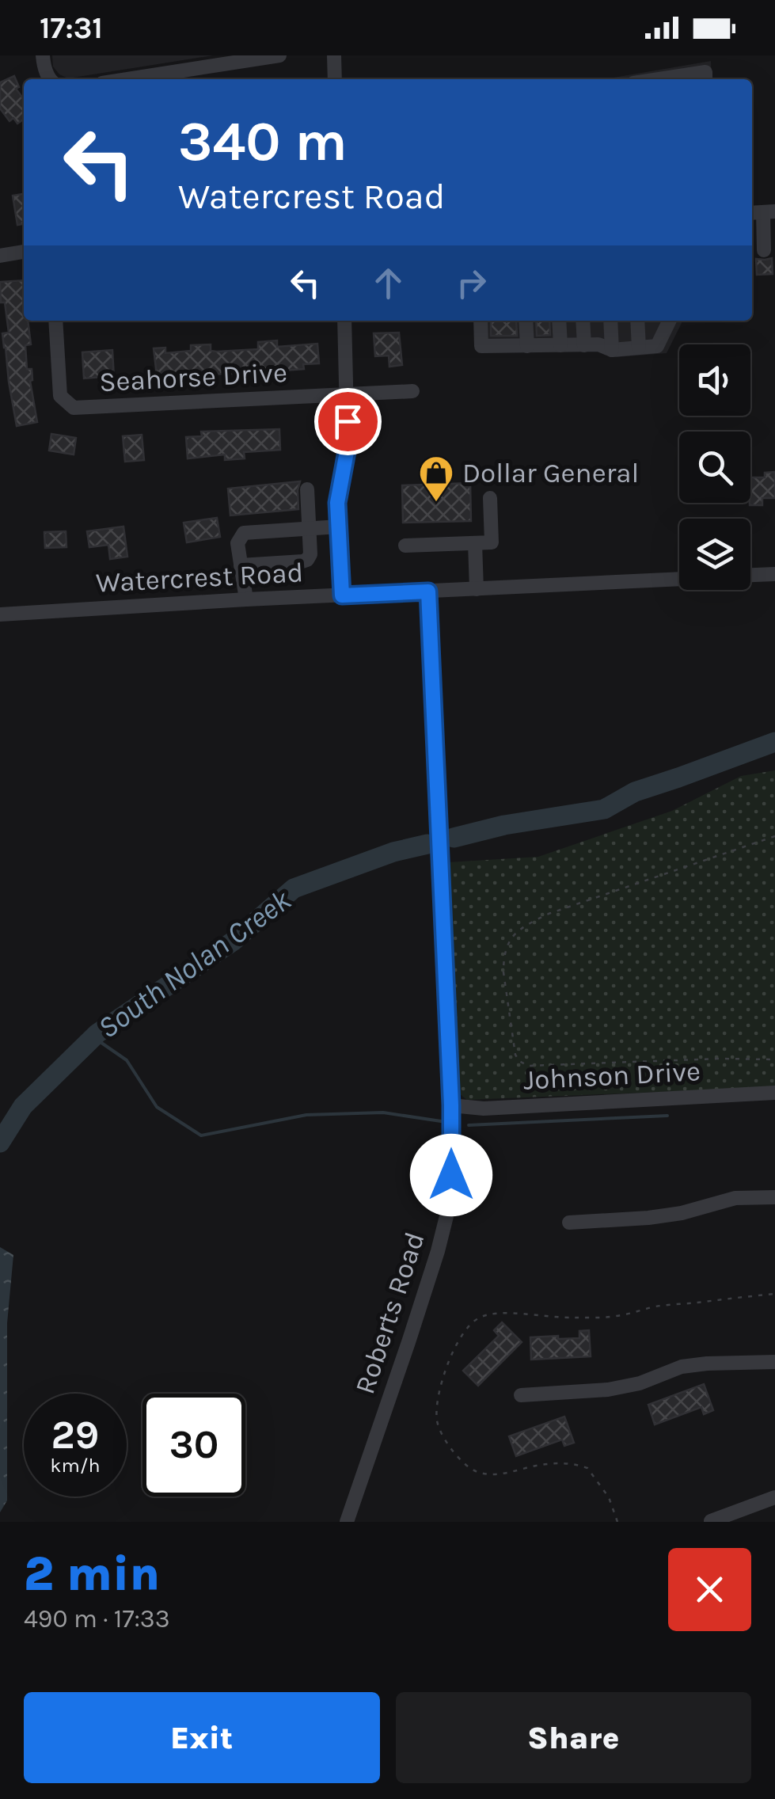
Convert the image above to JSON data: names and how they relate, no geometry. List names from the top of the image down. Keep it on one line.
{"streets":{"street":["Seahorse Drive","Watercrest Road","Johnson Drive","Roberts Road"]},"crossings":[["Watercrest Road","Roberts Road"],["Johnson Drive","Roberts Road"]],"water":["South Nolan Creek"],"places":{"shop":["Dollar General"]},"page":{"status":"17:31","turn":["340 m","Watercrest Road"],"speed":"29 km/h","limit":"30","heading":["2 min","490 m · 17:33"],"buttons":["Exit","Share"]}}
